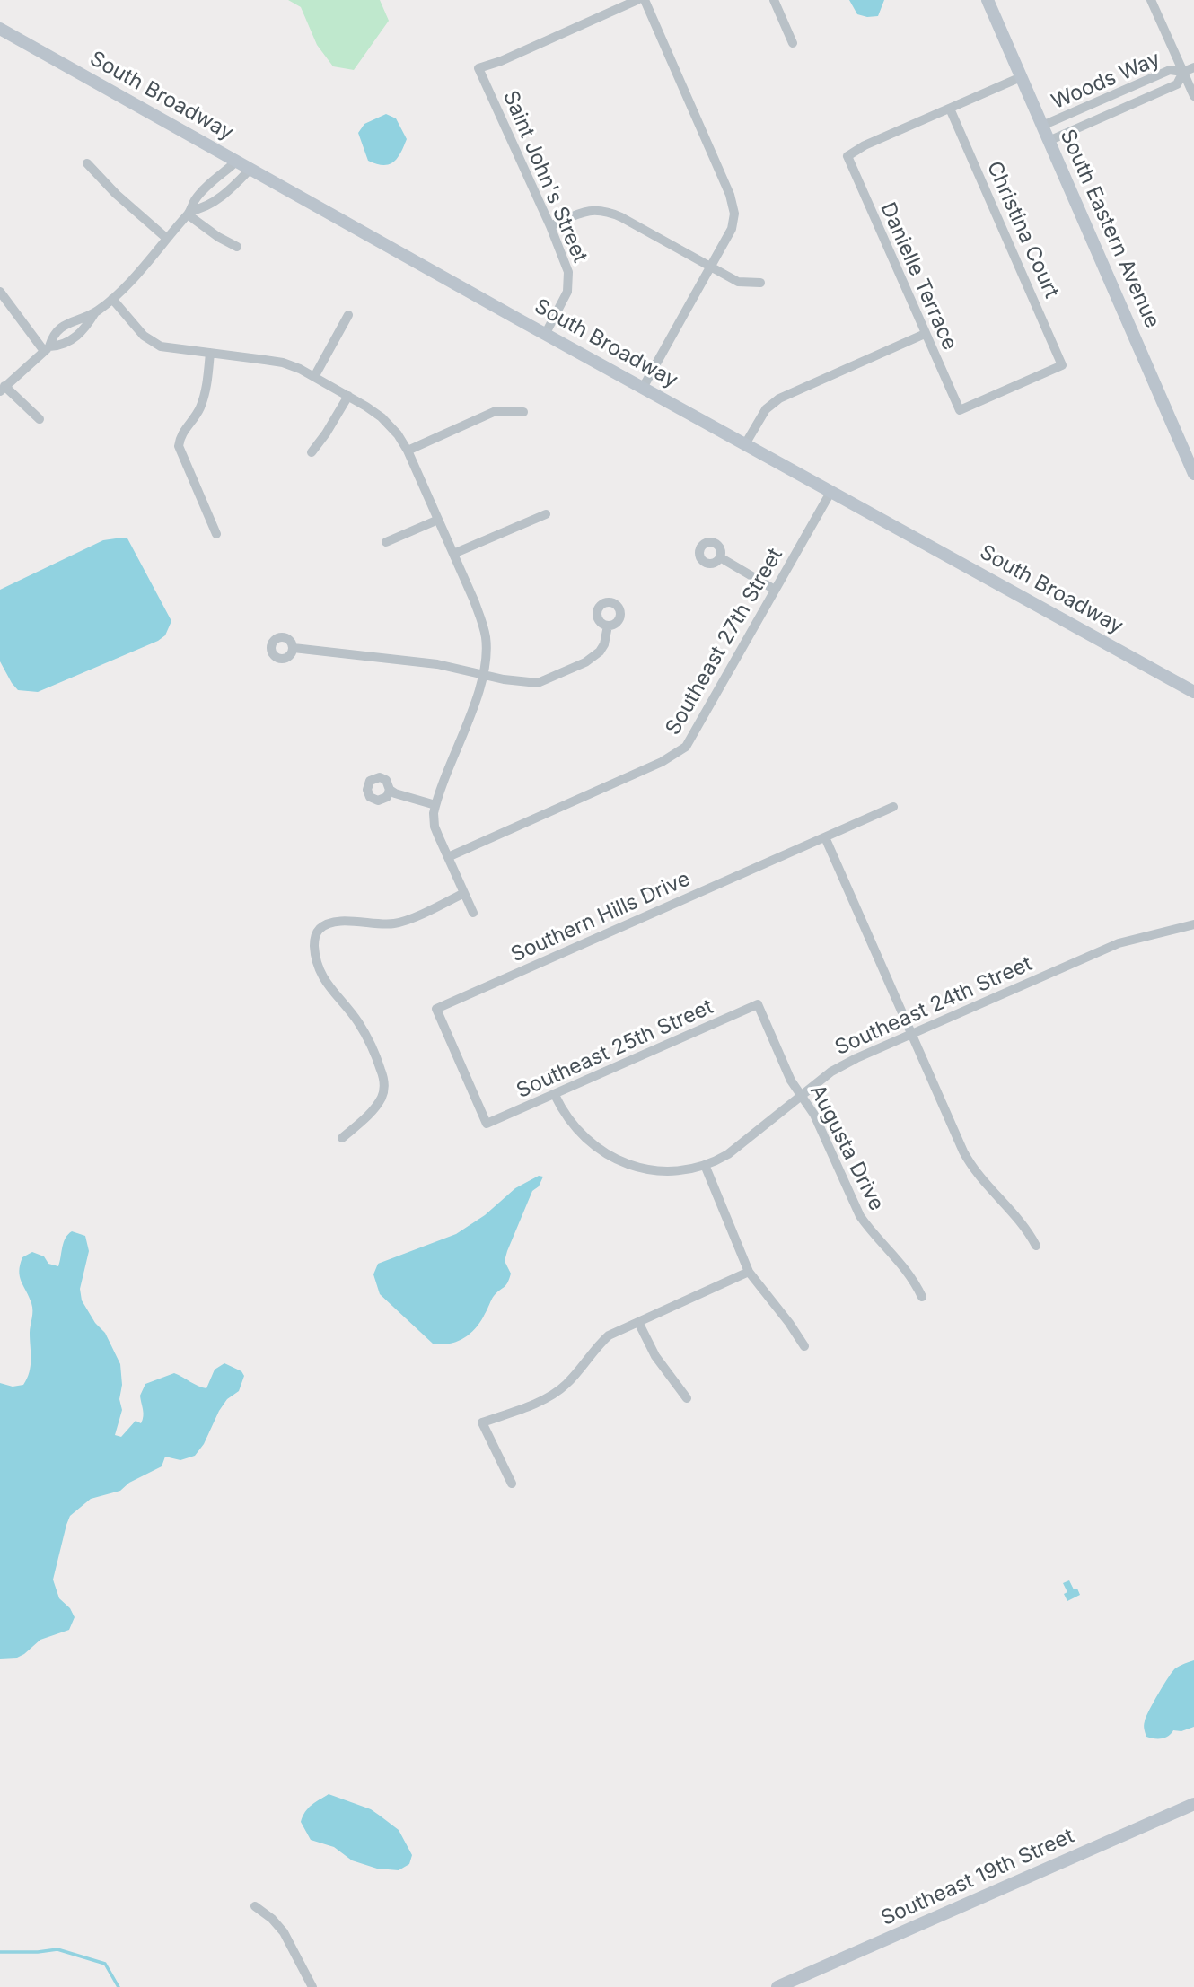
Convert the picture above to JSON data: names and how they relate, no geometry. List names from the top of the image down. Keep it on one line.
{"streets":{"street":["Woods Way","South Broadway","Saint John's Street","South Eastern Avenue","Christina Court","Danielle Terrace","Southeast 27th Street","Southern Hills Drive","Southeast 24th Street","Southeast 25th Street","Augusta Drive","Southeast 19th Street"]},"crossings":[["Woods Way","South Eastern Avenue"],["South Broadway","Saint John's Street"],["South Broadway","Southeast 27th Street"],["Christina Court","Danielle Terrace"],["Southern Hills Drive","Southeast 25th Street"],["Southeast 24th Street","Southeast 25th Street"],["Southeast 24th Street","Augusta Drive"],["Southeast 25th Street","Augusta Drive"]]}
